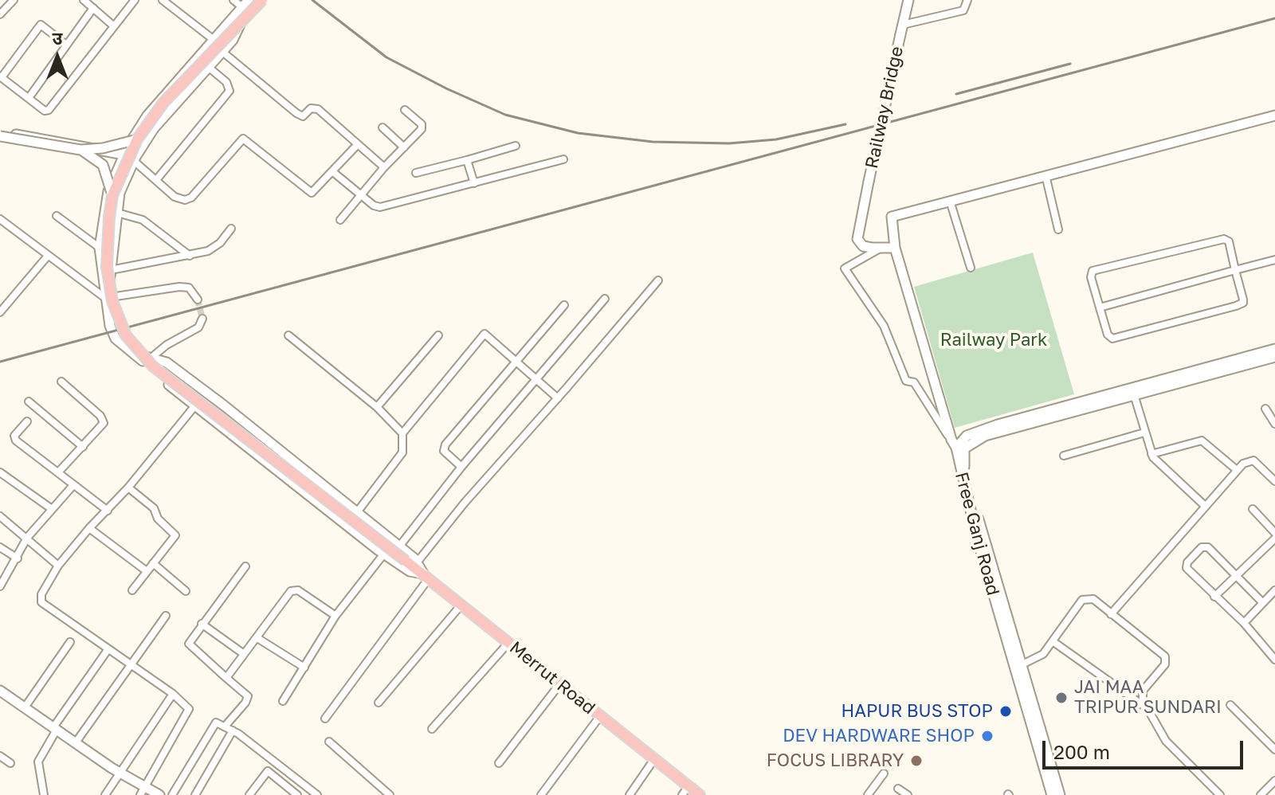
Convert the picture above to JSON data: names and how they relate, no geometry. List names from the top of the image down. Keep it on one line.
{"streets":{"main road":["Merrut Road"],"street":["Railway Bridge","Free Ganj Road"]},"parks":["Railway Park"],"places":["JAI MAA TRIPUR SUNDARI","HAPUR BUS STOP","DEV HARDWARE SHOP","FOCUS LIBRARY"],"scale_bar":"200 m","north":"top"}
